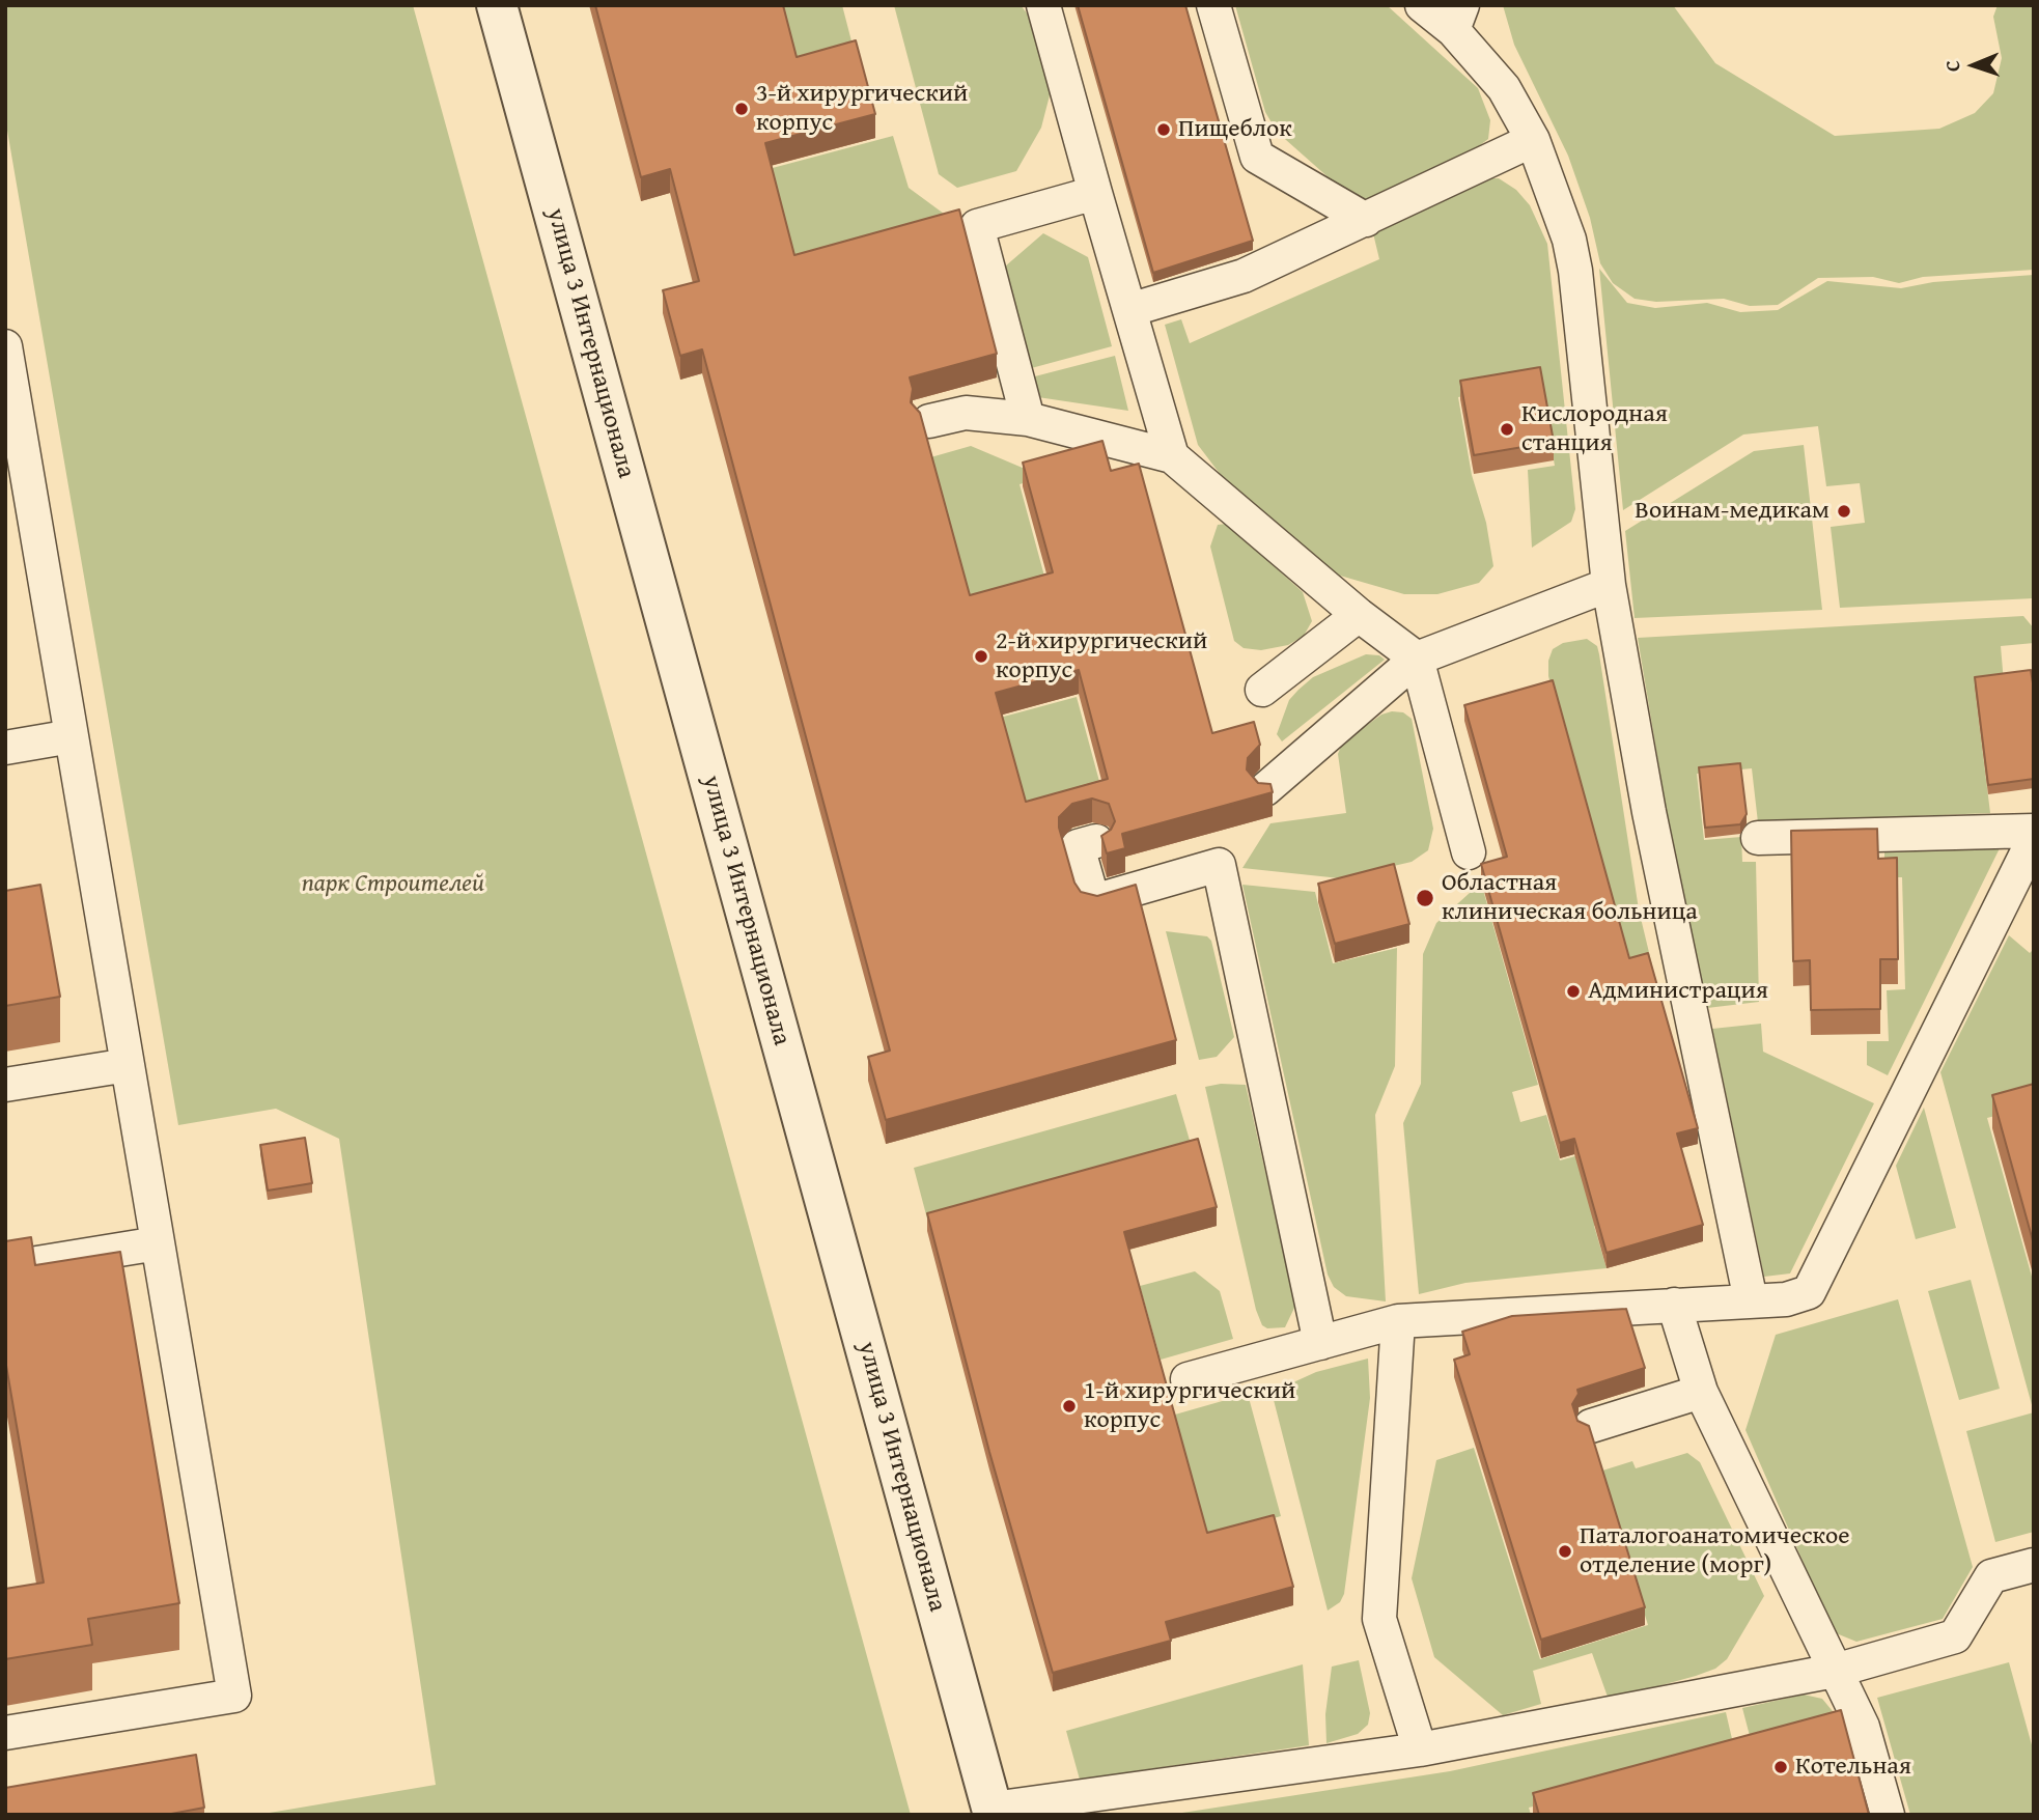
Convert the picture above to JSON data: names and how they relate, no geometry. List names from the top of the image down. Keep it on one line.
{"streets":{"street":["улица 3 Интернационала"]},"parks":["парк Строителей"],"places":["3-й хирургический корпус","Пищеблок","Кислородная станция","Воинам-медикам","2-й хирургический корпус","Областная клиническая больница","Администрация","1-й хирургический корпус","Паталогоанатомическое отделение (морг)","Котельная"],"north":"left"}
